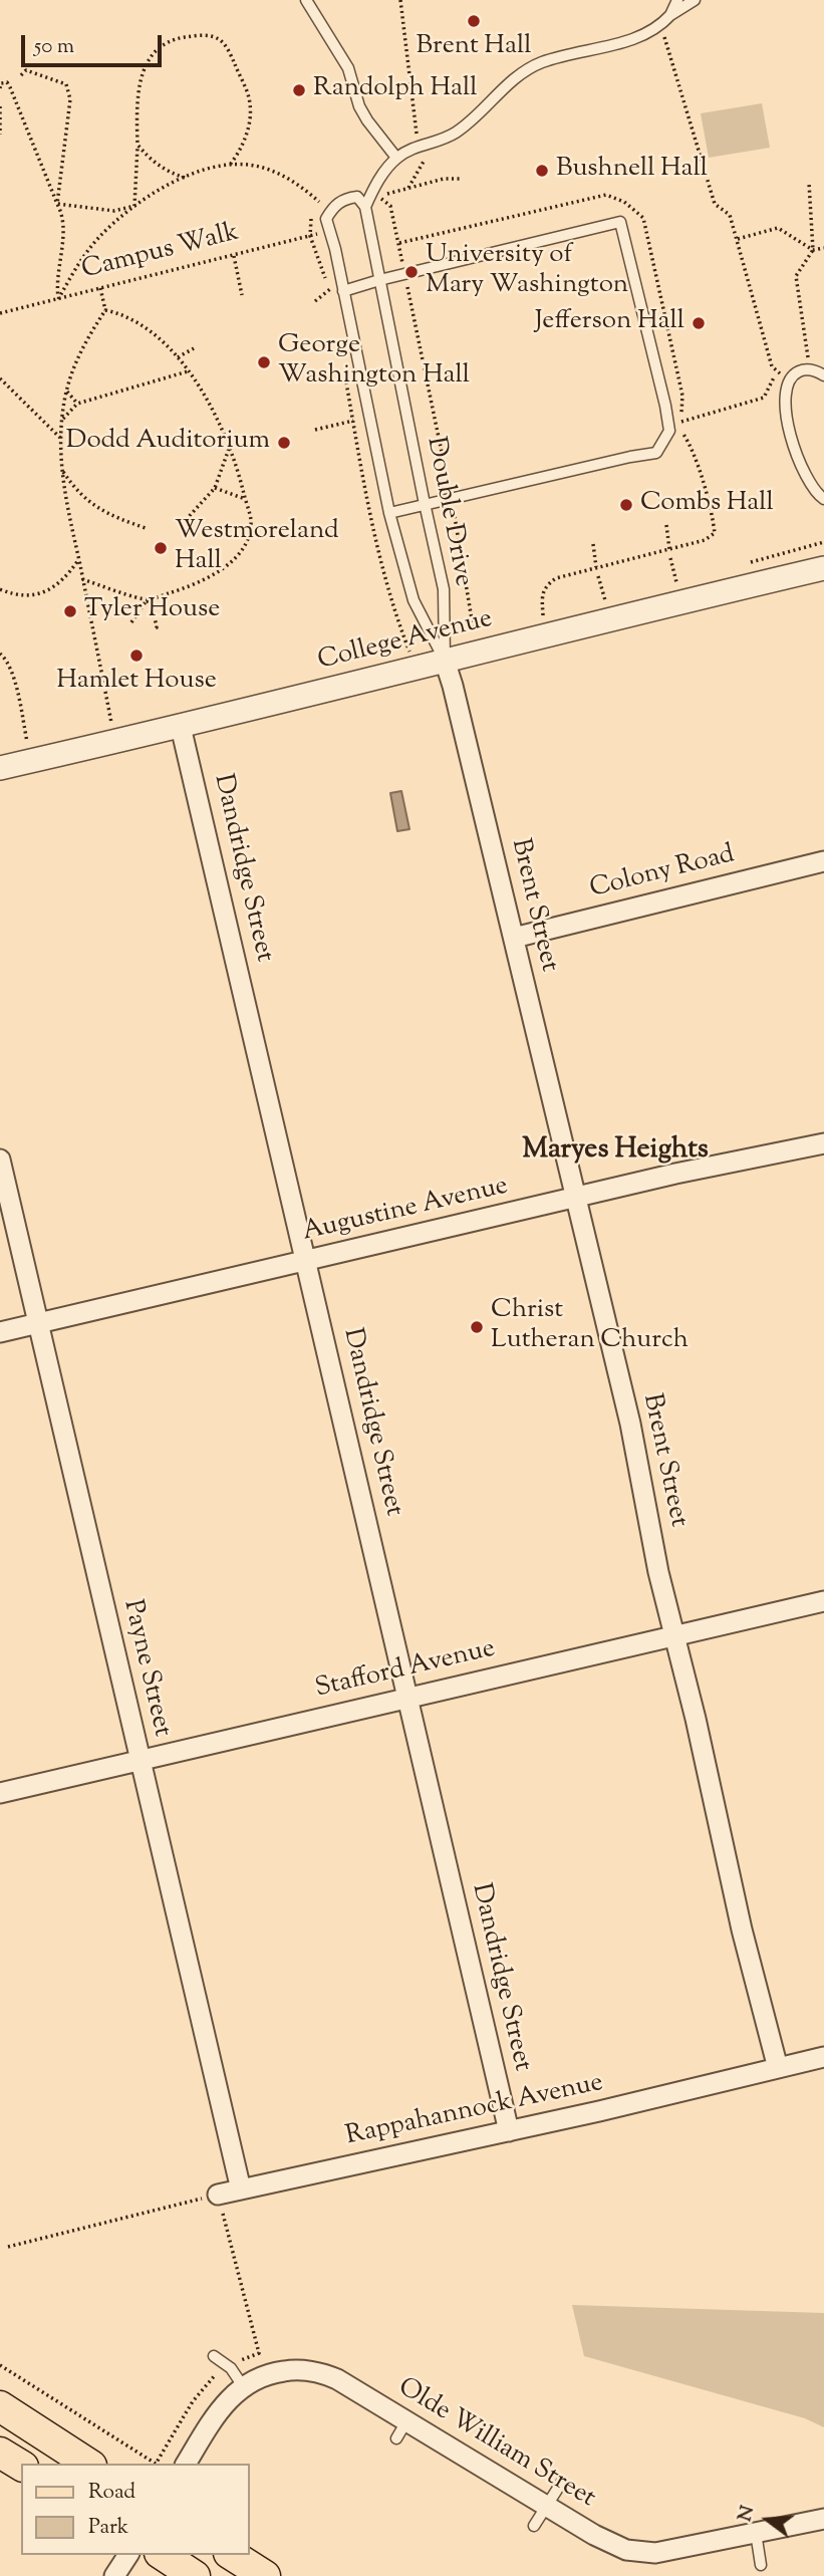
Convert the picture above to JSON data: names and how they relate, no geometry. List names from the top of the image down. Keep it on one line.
{"streets":{"street":["College Avenue","Dandridge Street","Colony Road","Brent Street","Augustine Avenue","Payne Street","Stafford Avenue","Rappahannock Avenue","Olde William Street"],"lane":["Double Drive"],"path":["Campus Walk"]},"crossings":[["Campus Walk","Double Drive"],["Double Drive","College Avenue"],["Double Drive","Brent Street"],["College Avenue","Dandridge Street"],["College Avenue","Brent Street"],["Dandridge Street","Augustine Avenue"],["Dandridge Street","Stafford Avenue"],["Dandridge Street","Rappahannock Avenue"],["Colony Road","Brent Street"],["Brent Street","Augustine Avenue"],["Brent Street","Stafford Avenue"],["Brent Street","Rappahannock Avenue"],["Augustine Avenue","Payne Street"],["Payne Street","Stafford Avenue"],["Payne Street","Rappahannock Avenue"]],"districts":["Maryes Heights"],"places":["Brent Hall","Randolph Hall","Bushnell Hall","University of Mary Washington","Jefferson Hall","George Washington Hall","Dodd Auditorium","Combs Hall","Westmoreland Hall","Tyler House","Hamlet House","Christ Lutheran Church"],"legend":["Road","Park"],"scale_bar":"50 m","north":"left"}
